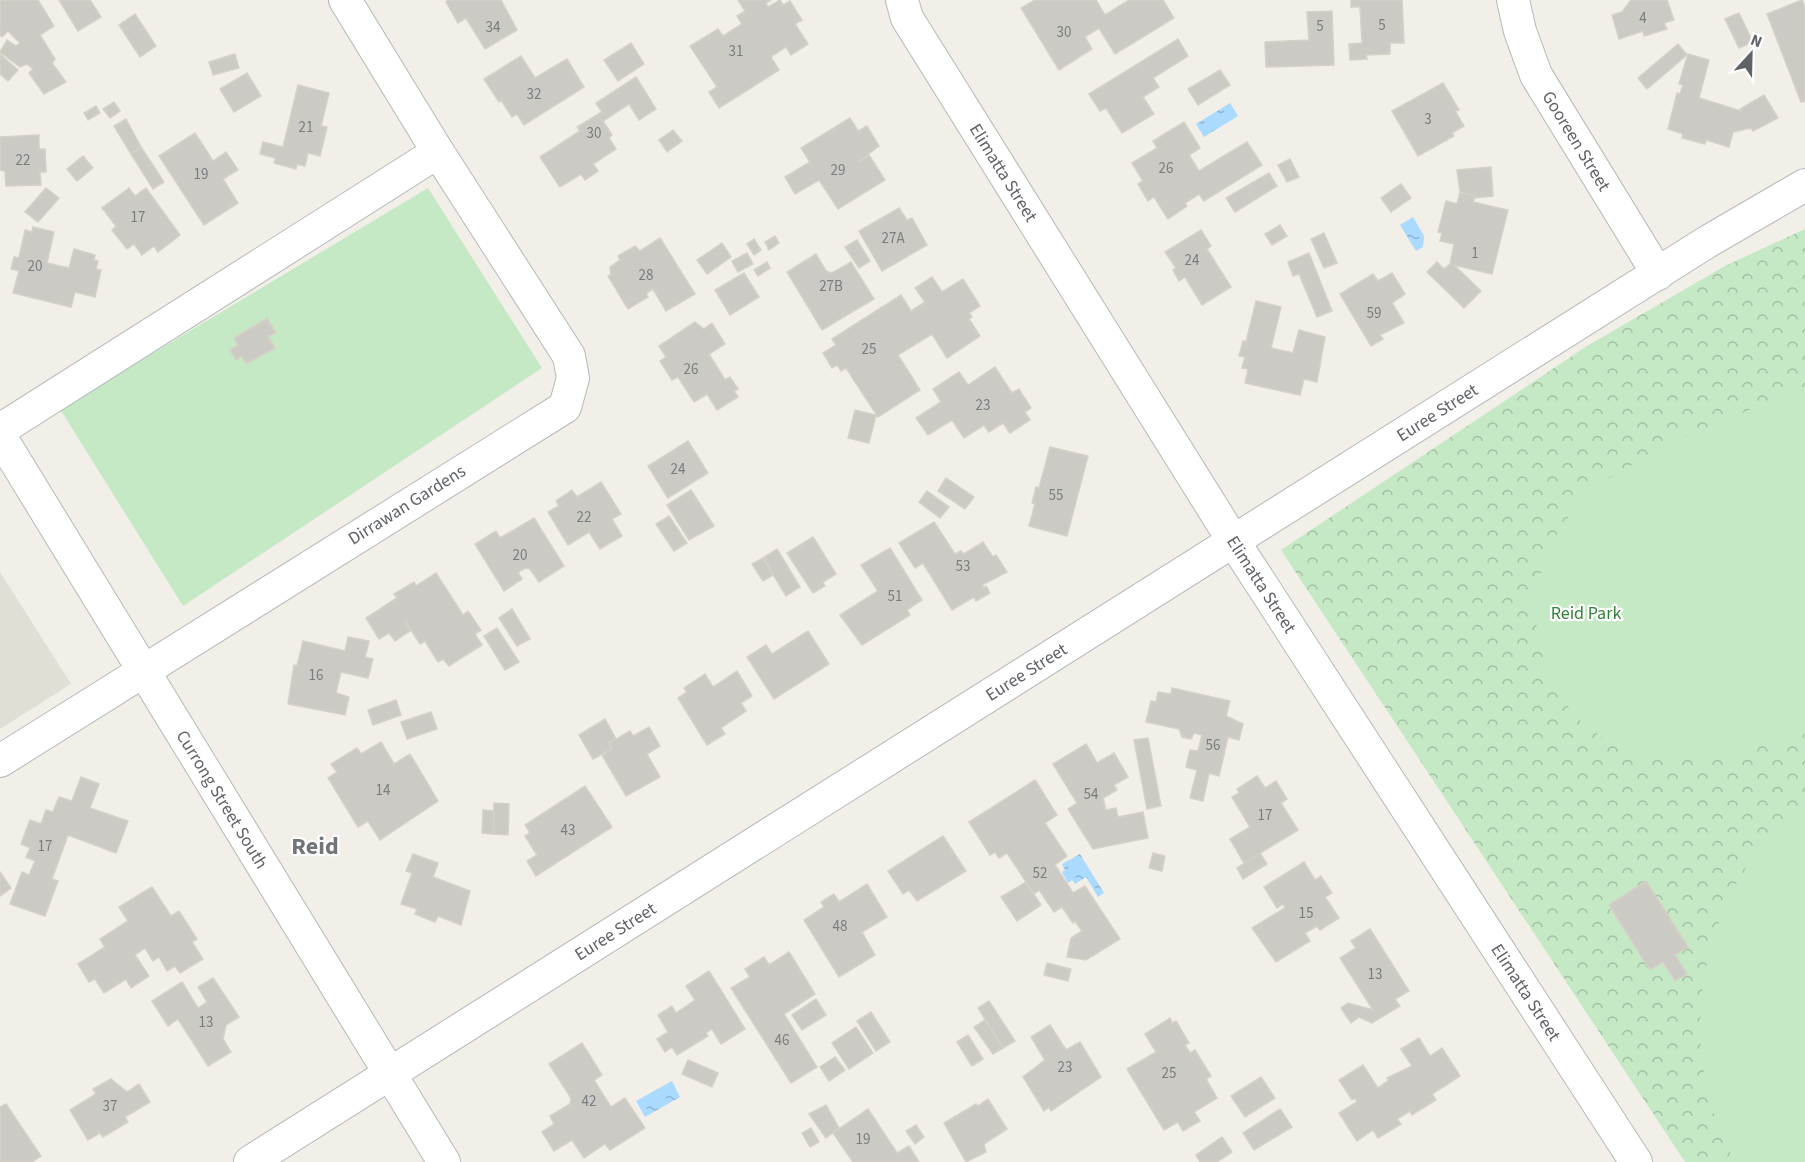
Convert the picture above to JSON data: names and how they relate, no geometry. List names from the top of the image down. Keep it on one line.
{"streets":{"street":["Gooreen Street","Elimatta Street","Euree Street","Dirrawan Gardens","Currong Street South"]},"crossings":[["Gooreen Street","Euree Street"],["Elimatta Street","Euree Street"],["Euree Street","Currong Street South"],["Dirrawan Gardens","Currong Street South"]],"districts":["Reid"],"parks":["Reid Park"],"house_numbers":["4","5","5","34","30","31","32","3","21","30","22","26","29","19","17","27A","1","24","20","28","27B","59","25","26","23","24","55","22","20","53","51","16","56","14","54","17","43","17","52","15","48","13","13","46","23","25","42","37","19"],"north":"top"}
